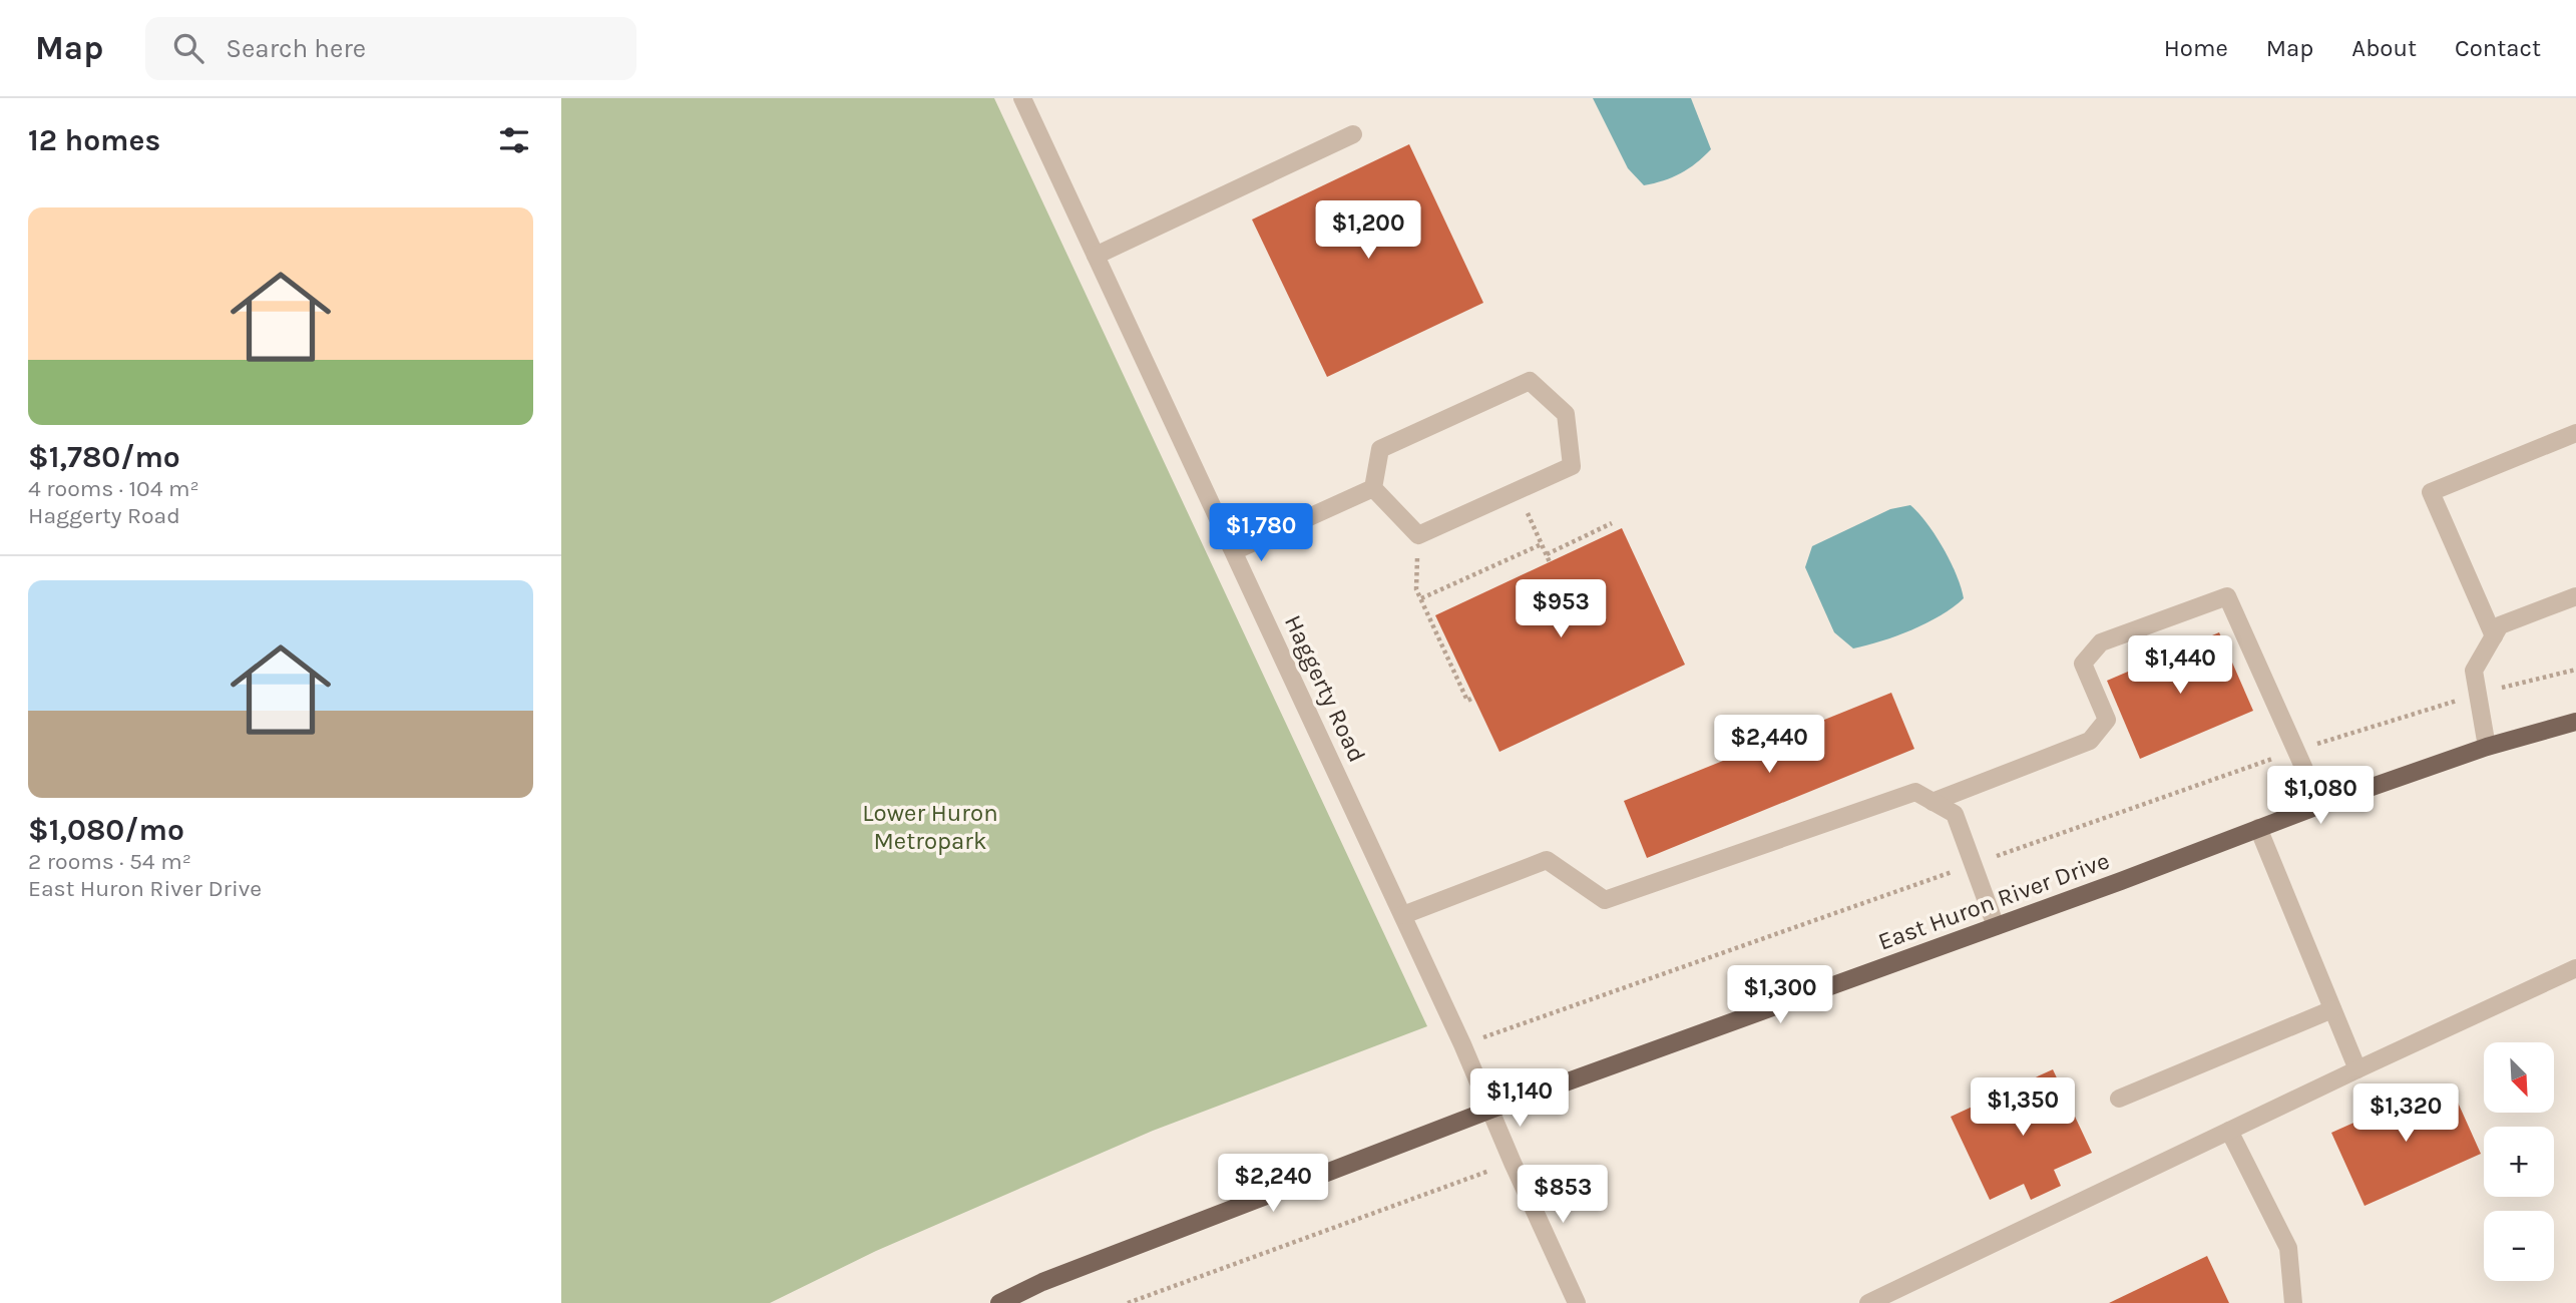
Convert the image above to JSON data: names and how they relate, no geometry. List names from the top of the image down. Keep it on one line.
{"streets":{"main road":["East Huron River Drive"],"street":["Haggerty Road"]},"crossings":[["Haggerty Road","East Huron River Drive"]],"parks":["Lower Huron Metropark"],"north":"bottom right","page":{"header":"Map","search":"Search here","nav":["Home","Map","About","Contact"],"heading":"12 homes","list":[{"name":"$1,780/mo","note":"4 rooms · 104 m² · Haggerty Road"},{"name":"$1,080/mo","note":"2 rooms · 54 m² · East Huron River Drive"}],"price":["$1,200","$1,780","$953","$1,440","$2,440","$1,080","$1,300","$1,140","$1,350","$1,320","$2,240","$853"],"map_buttons":["+","−"]}}
